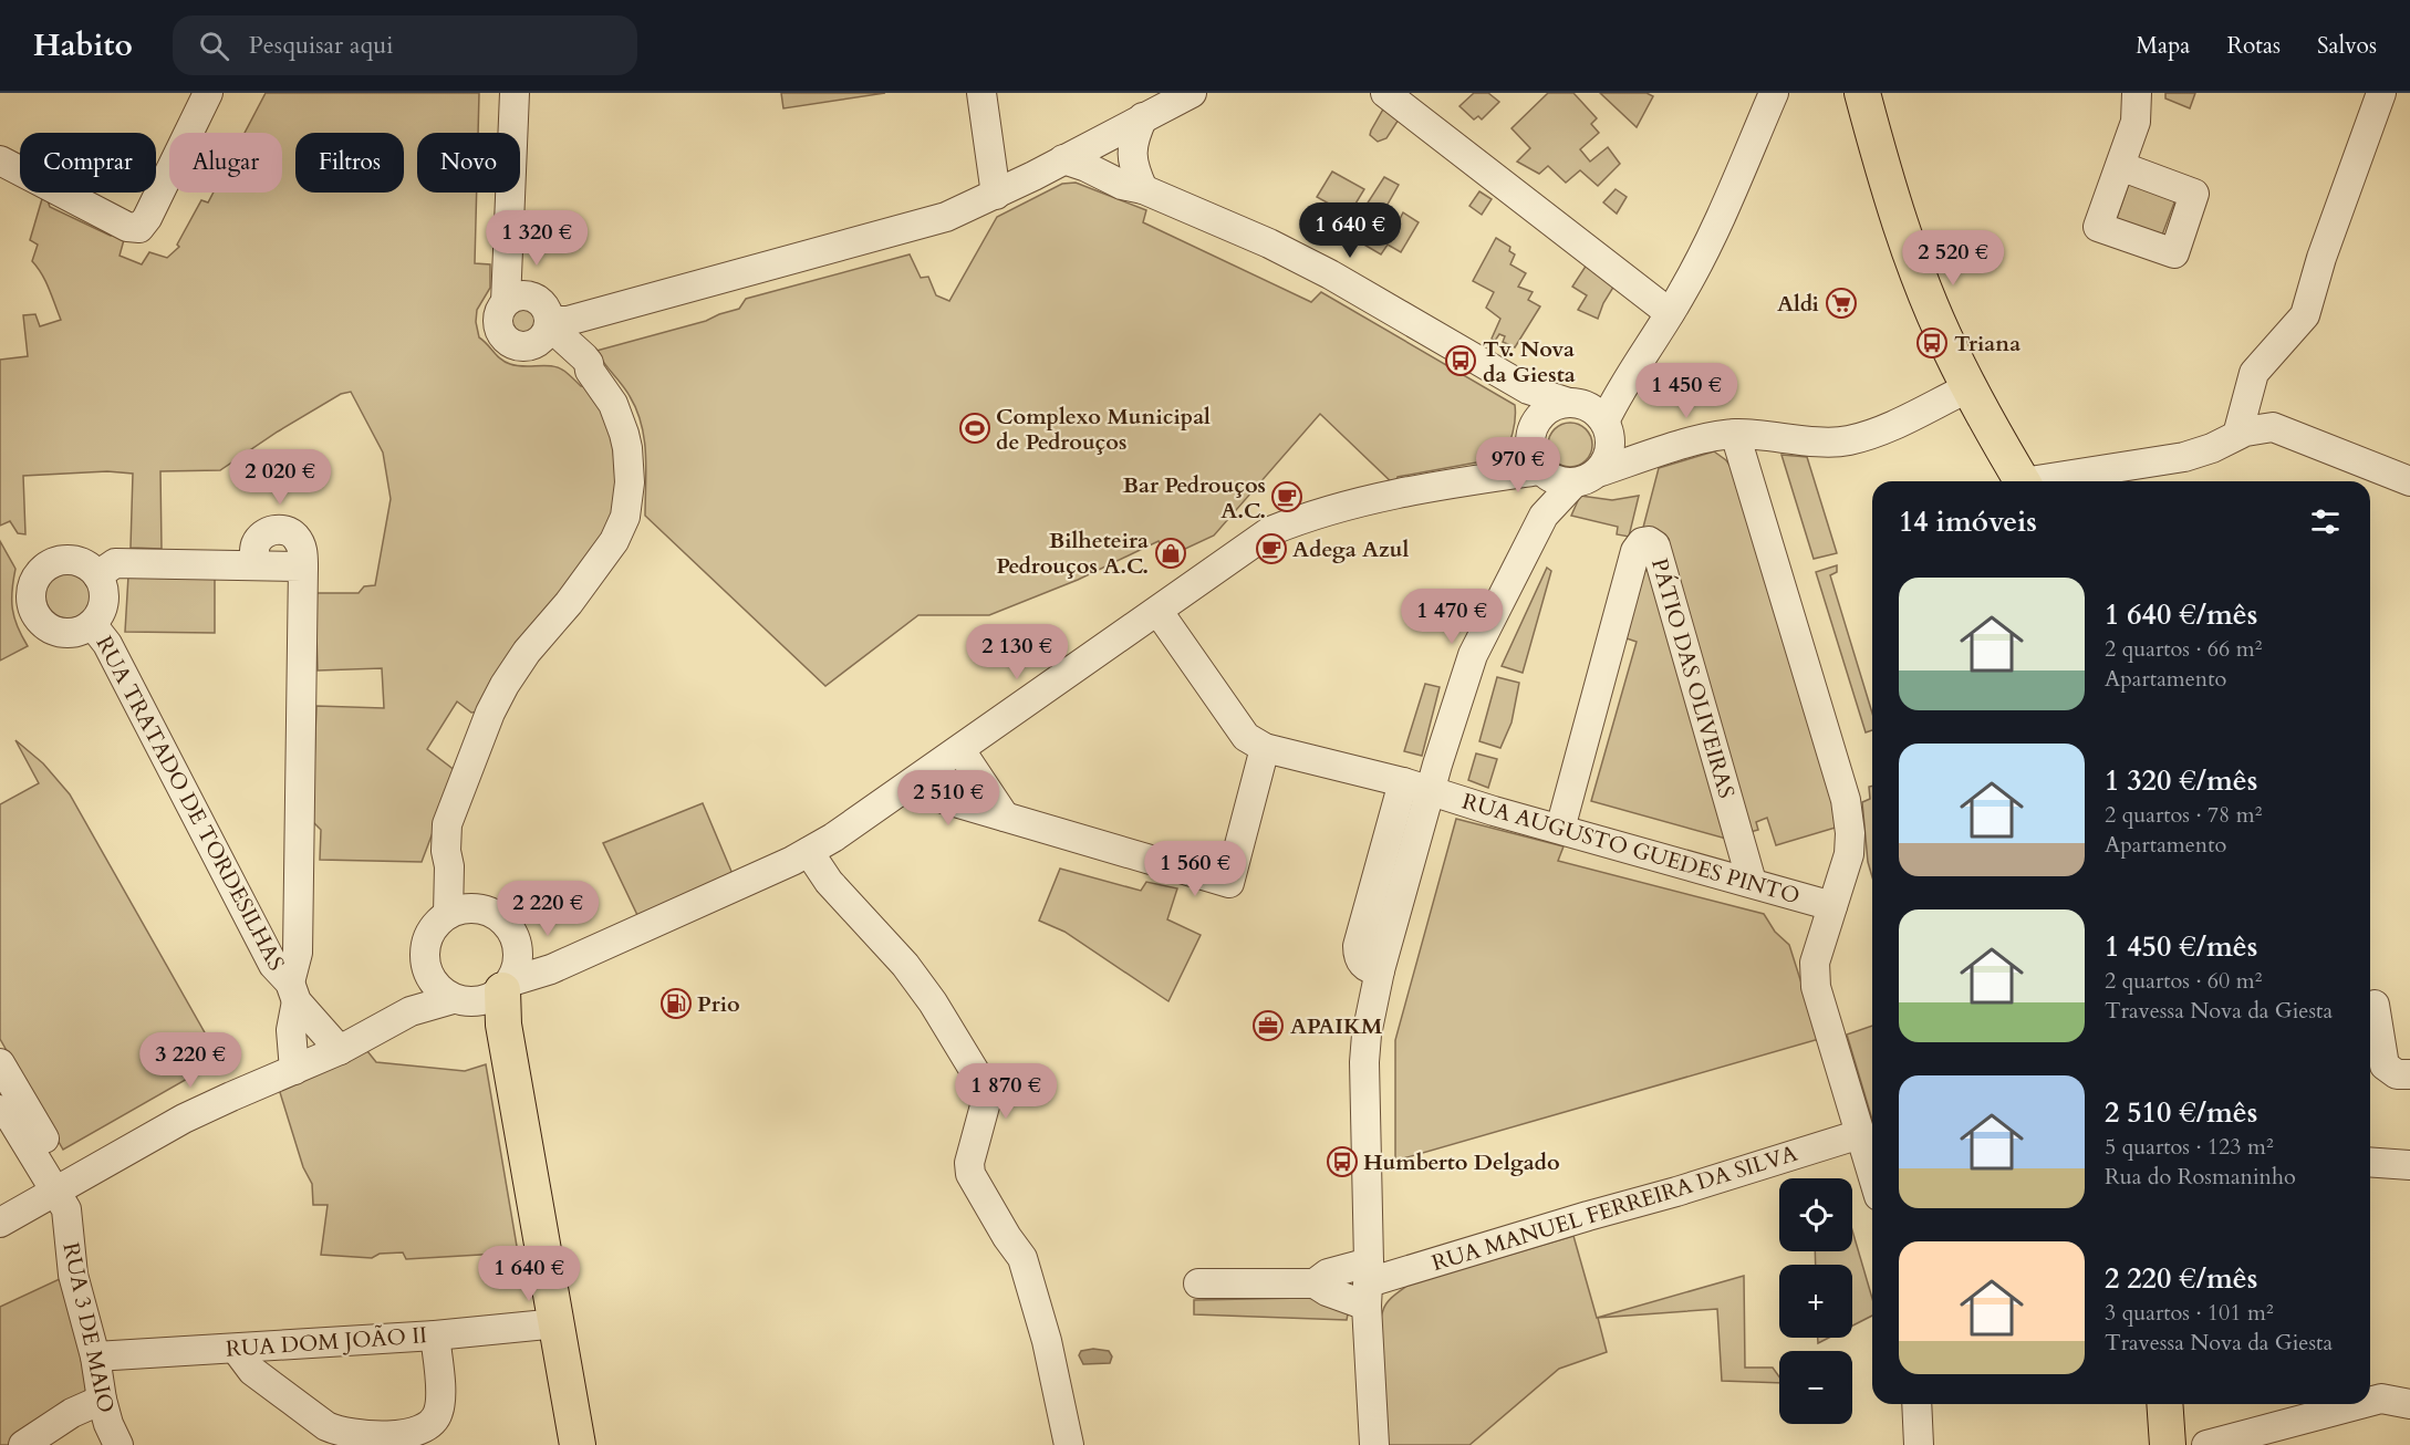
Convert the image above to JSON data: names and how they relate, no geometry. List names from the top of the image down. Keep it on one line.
{"streets":{"street":["PÁTIO DAS OLIVEIRAS","RUA TRATADO DE TORDESILHAS","RUA AUGUSTO GUEDES PINTO","RUA MANUEL FERREIRA DA SILVA","RUA 3 DE MAIO","RUA DOM JOÃO II"]},"crossings":[["PÁTIO DAS OLIVEIRAS","RUA AUGUSTO GUEDES PINTO"],["RUA 3 DE MAIO","RUA DOM JOÃO II"]],"places":{"supermarket":["Aldi"],"bus stop":["Triana","Tv. Nova da Giesta","Humberto Delgado"],"sports":["Complexo Municipal de Pedrouços"],"cafe":["Bar Pedrouços A.C.","Adega Azul"],"shop":["Bilheteira Pedrouços A.C."],"fuel station":["Prio"],"office":["APAIKM"]},"page":{"header":"Habito","search":"Pesquisar aqui","nav":["Mapa","Rotas","Salvos"],"chip":["Comprar","Alugar","Filtros","Novo"],"price":["1 640 €","1 320 €","2 520 €","1 450 €","970 €","2 020 €","1 470 €","2 130 €","2 510 €","1 560 €","2 220 €","3 220 €","1 870 €","1 640 €"],"heading":"14 imóveis","list":[{"name":"1 640 €/mês","note":"2 quartos · 66 m² · Apartamento"},{"name":"1 320 €/mês","note":"2 quartos · 78 m² · Apartamento"},{"name":"1 450 €/mês","note":"2 quartos · 60 m² · Travessa Nova da Giesta"},{"name":"2 510 €/mês","note":"5 quartos · 123 m² · Rua do Rosmaninho"},{"name":"2 220 €/mês","note":"3 quartos · 101 m² · Travessa Nova da Giesta"}],"map_buttons":["+","−"]}}
